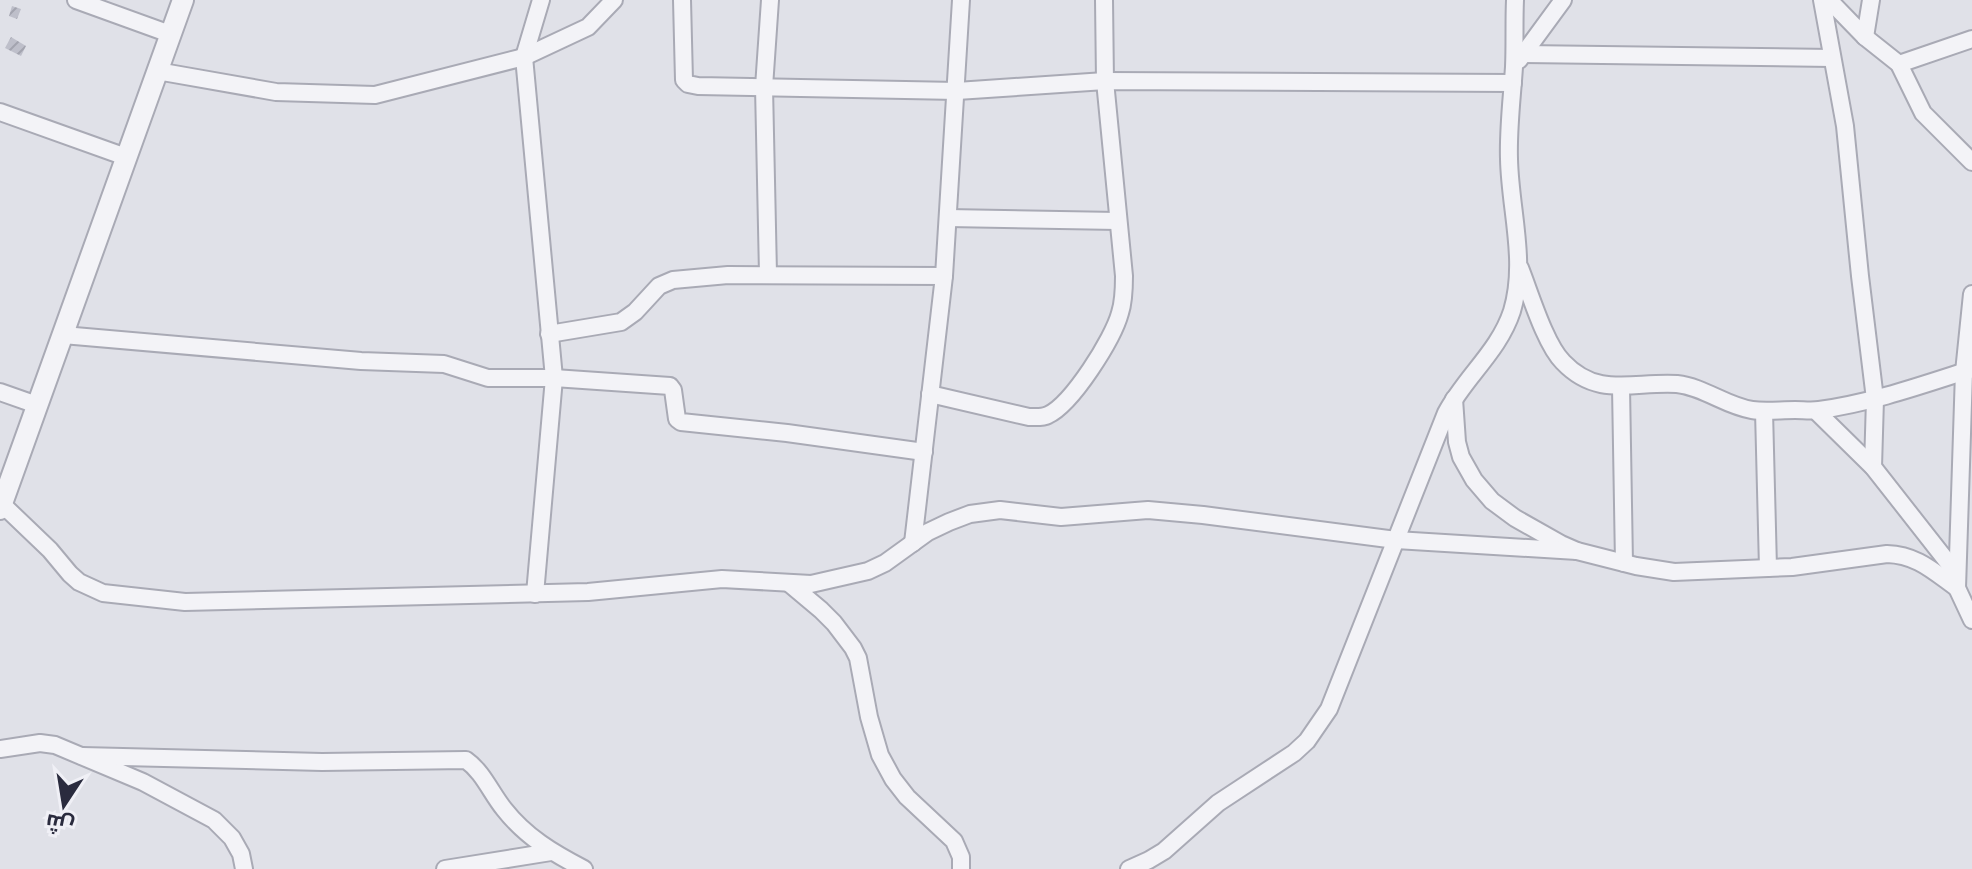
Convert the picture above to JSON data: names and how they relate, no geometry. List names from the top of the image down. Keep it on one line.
{"north":"bottom"}
